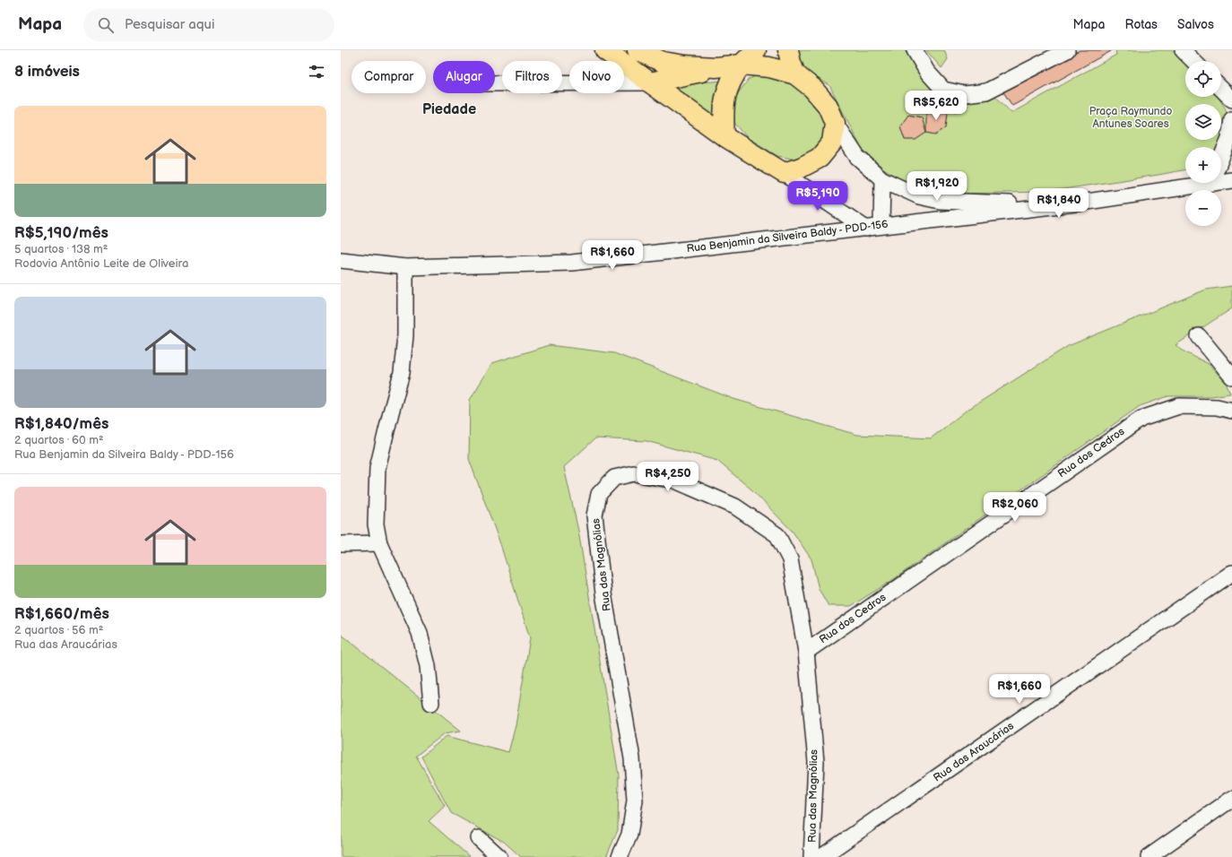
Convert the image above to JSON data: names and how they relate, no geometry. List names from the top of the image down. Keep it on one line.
{"streets":{"street":["Rua Benjamin da Silveira Baldy - PDD-156","Rua dos Cedros","Rua das Magnólias","Rua das Araucárias"]},"crossings":[["Rua dos Cedros","Rua das Magnólias"]],"districts":["Piedade"],"parks":["Praça Raymundo Antunes Soares"],"page":{"header":"Mapa","search":"Pesquisar aqui","nav":["Mapa","Rotas","Salvos"],"heading":"8 imóveis","map_buttons":["+","−"],"chip":["Comprar","Alugar","Filtros","Novo"],"price":["R$5,620","R$1,920","R$5,190","R$1,840","R$1,660","R$4,250","R$2,060","R$1,660"],"list":[{"name":"R$5,190/mês","note":"5 quartos · 138 m² · Rodovia Antônio Leite de Oliveira"},{"name":"R$1,840/mês","note":"2 quartos · 60 m² · Rua Benjamin da Silveira Baldy - PDD-156"},{"name":"R$1,660/mês","note":"2 quartos · 56 m² · Rua das Araucárias"}]}}
